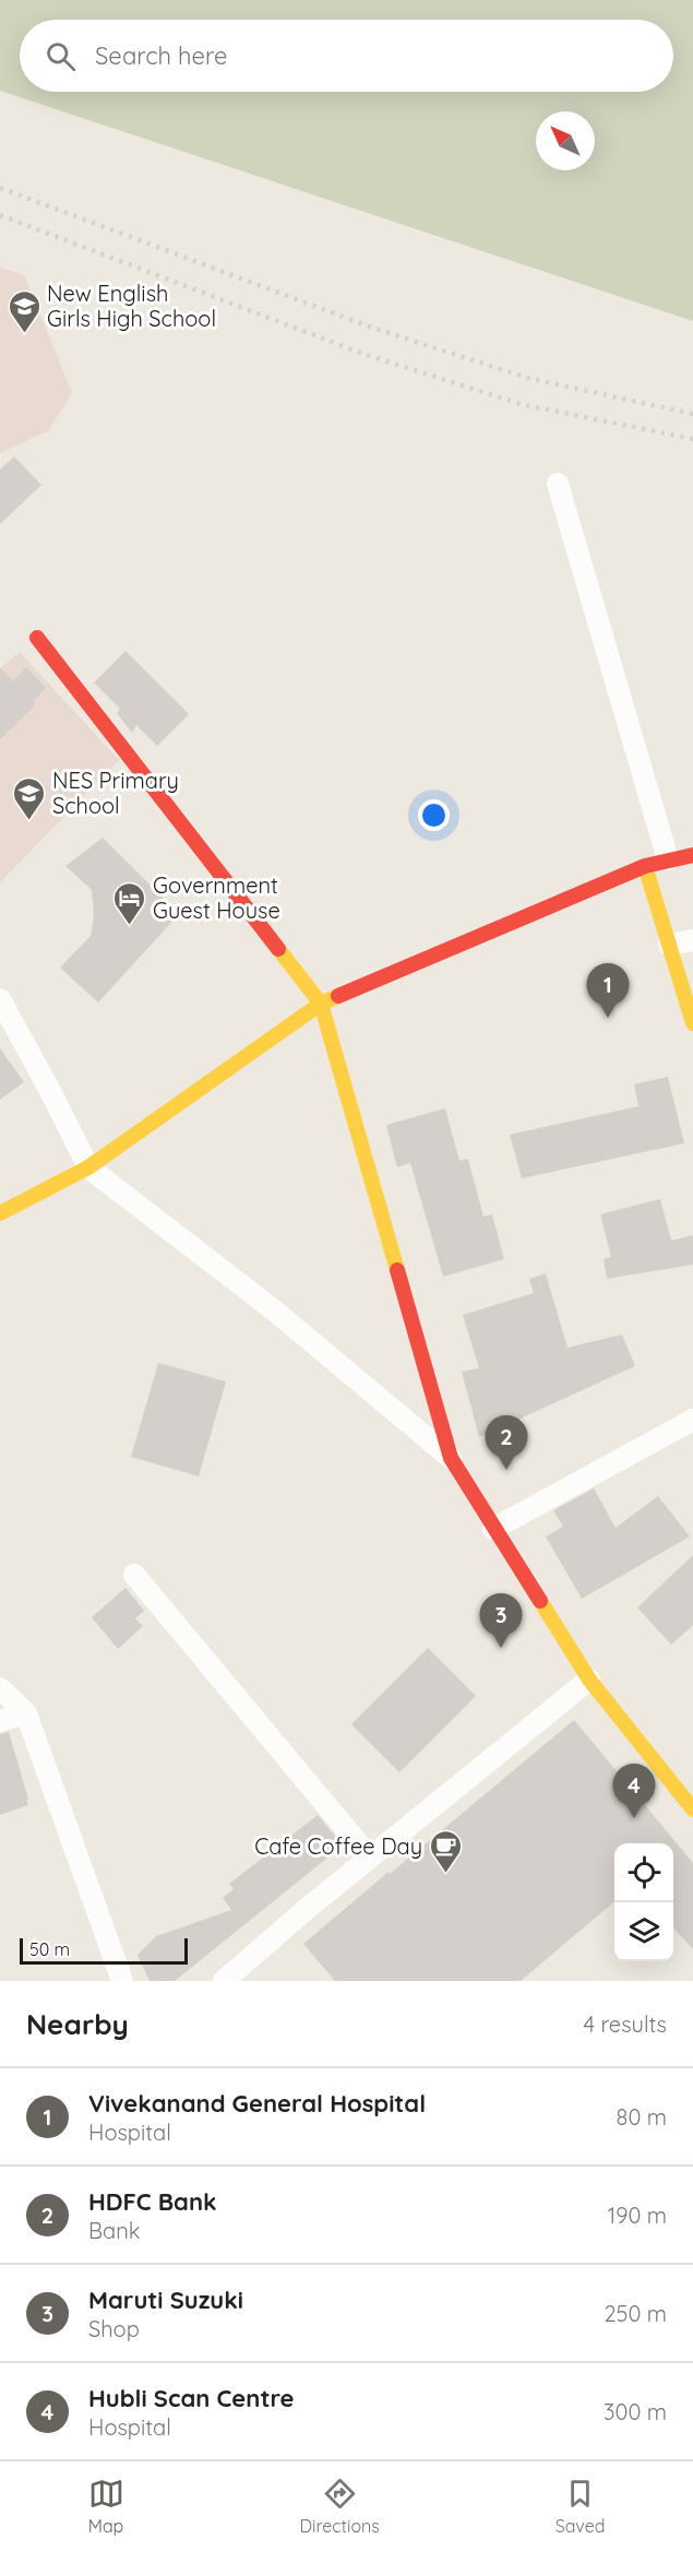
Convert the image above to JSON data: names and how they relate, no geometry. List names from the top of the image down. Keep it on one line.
{"places":{"school or university":["New English Girls High School","NES Primary School"],"hotel":["Government Guest House"],"cafe":["Cafe Coffee Day"]},"scale_bar":"50 m","north":"top left","page":{"search":"Search here","pins":["1","2","3","4"],"scale":"50 m","heading":["Nearby","4 results"],"list":[{"mark":"1","name":"Vivekanand General Hospital","note":"Hospital","value":"80 m"},{"mark":"2","name":"HDFC Bank","note":"Bank","value":"190 m"},{"mark":"3","name":"Maruti Suzuki","note":"Shop","value":"250 m"},{"mark":"4","name":"Hubli Scan Centre","note":"Hospital","value":"300 m"}],"nav":["Map","Directions","Saved"]}}
